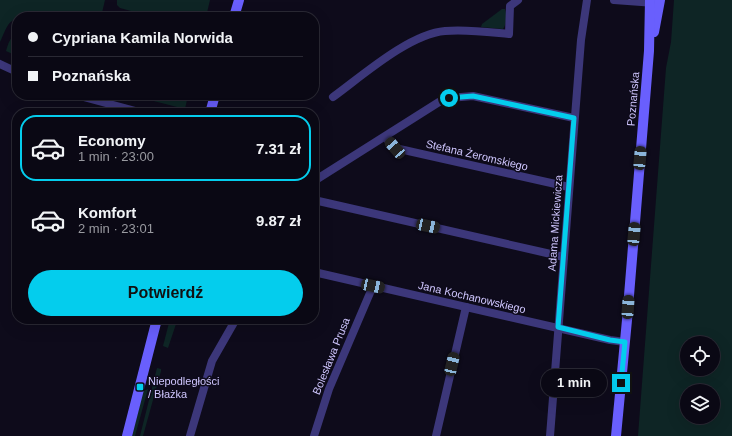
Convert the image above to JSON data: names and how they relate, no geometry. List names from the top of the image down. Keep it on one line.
{"streets":{"main road":["Poznańska"],"street":["Stefana Żeromskiego","Adama Mickiewicza","Jana Kochanowskiego","Bolesława Prusa"]},"crossings":[["Poznańska","Jana Kochanowskiego"],["Stefana Żeromskiego","Adama Mickiewicza"],["Adama Mickiewicza","Jana Kochanowskiego"],["Jana Kochanowskiego","Bolesława Prusa"]],"places":{"transit":["Niepodległości / Błażka"]},"page":{"banner":["Cypriana Kamila Norwida","Poznańska"],"list":[{"name":"Economy","note":"1 min · 23:00","value":"7.31 zł"},{"name":"Komfort","note":"2 min · 23:01","value":"9.87 zł"}],"buttons":"Potwierdź","bubble":"1 min"}}
